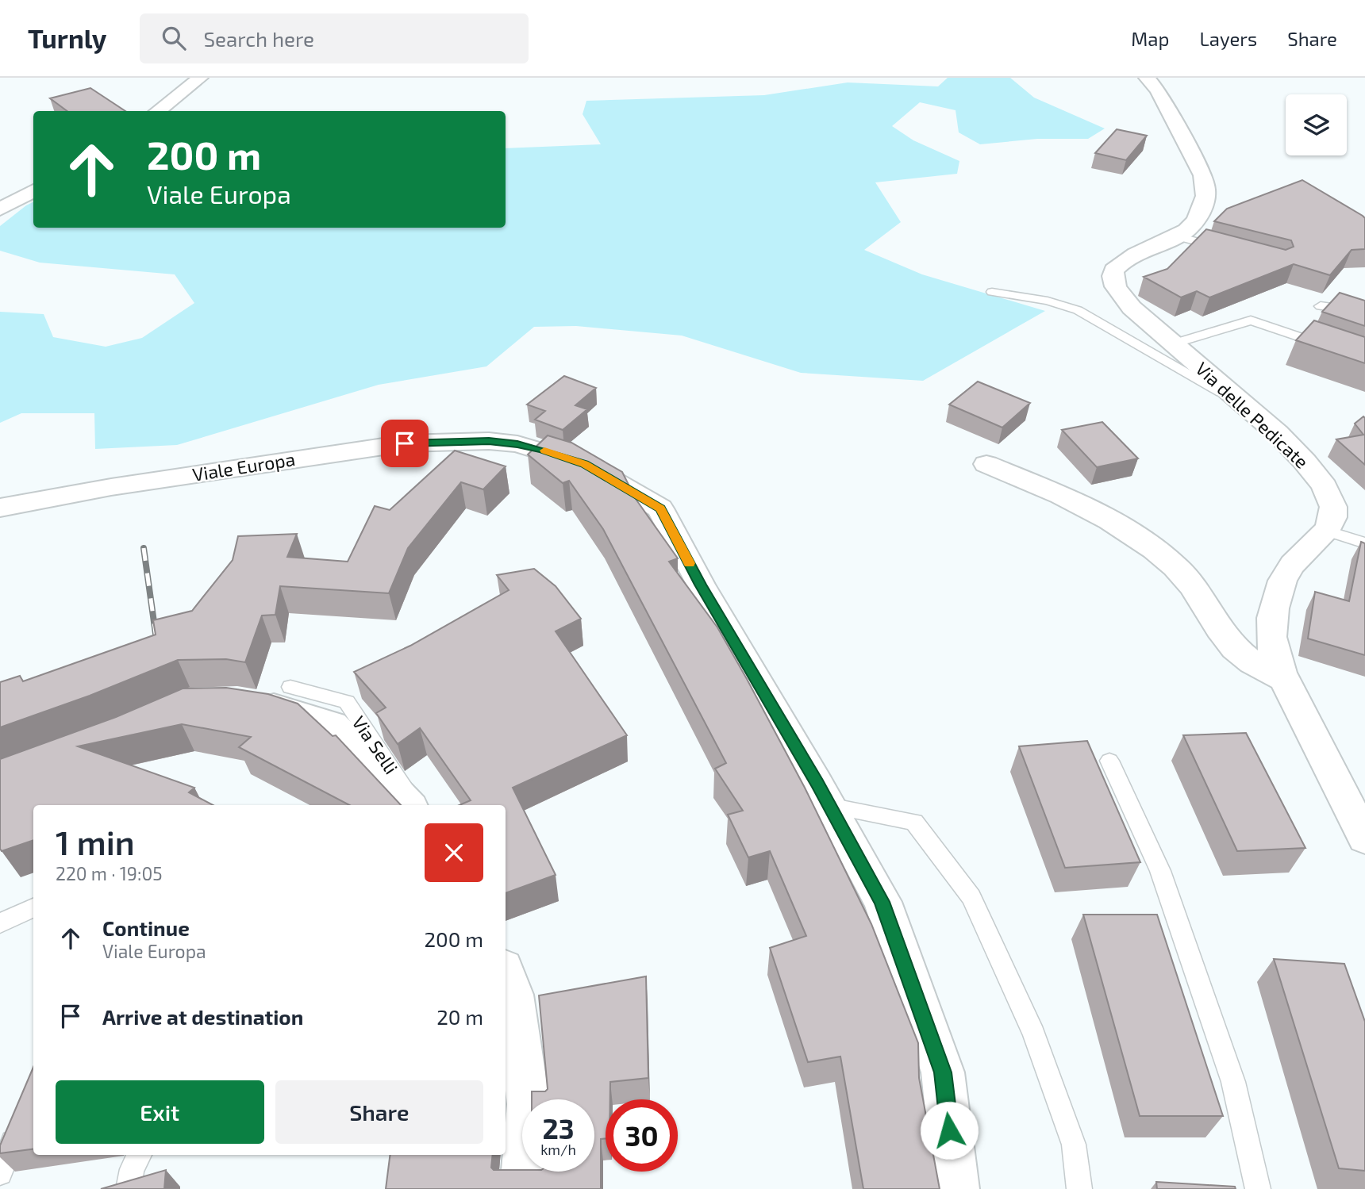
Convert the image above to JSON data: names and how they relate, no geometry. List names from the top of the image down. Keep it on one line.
{"streets":{"street":["Via delle Pedicate","Viale Europa"],"lane":["Via Selli"]},"page":{"header":"Turnly","search":"Search here","nav":["Map","Layers","Share"],"turn":["200 m","Viale Europa"],"heading":["1 min","220 m · 19:05"],"list":[{"name":"Continue","note":"Viale Europa","value":"200 m"},{"name":"Arrive at destination","value":"20 m"}],"buttons":["Exit","Share"],"speed":"23 km/h","limit":"30"}}
